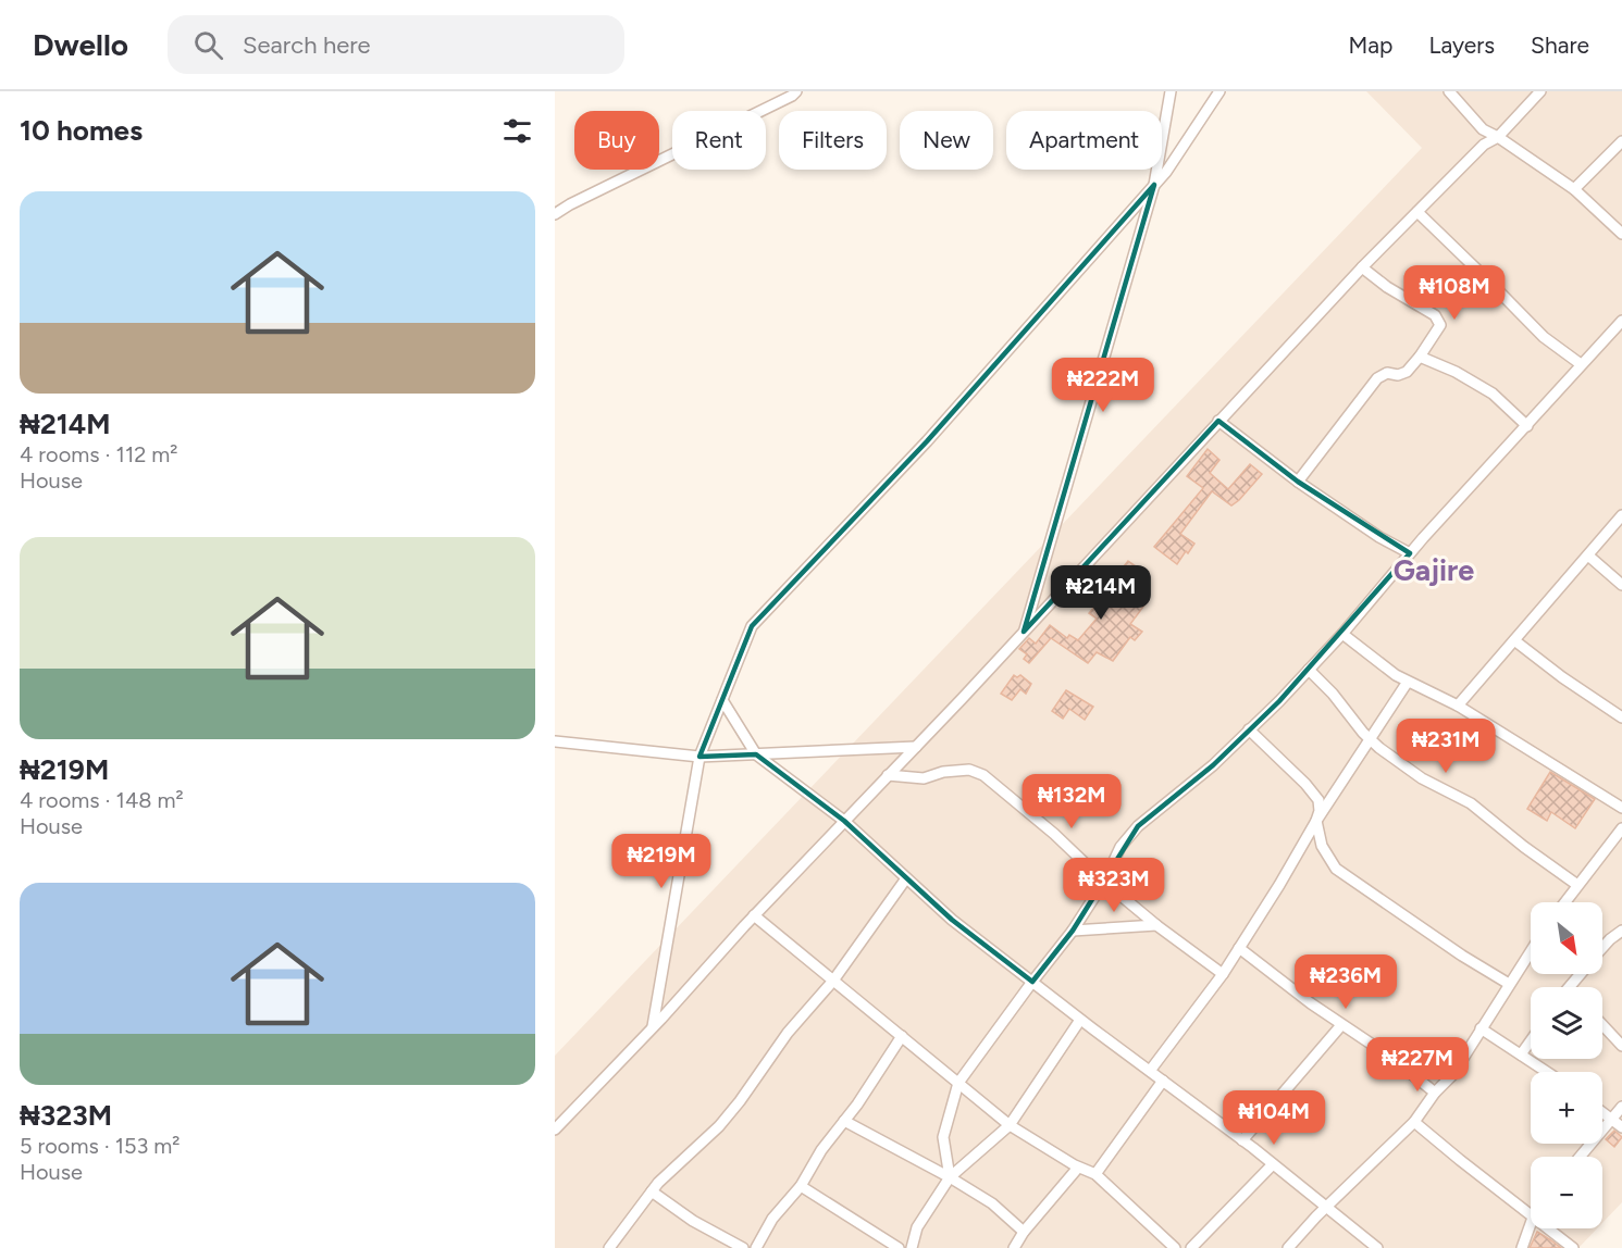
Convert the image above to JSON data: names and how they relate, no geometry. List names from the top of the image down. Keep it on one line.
{"districts":["Gajire"],"north":"bottom right","page":{"header":"Dwello","search":"Search here","nav":["Map","Layers","Share"],"heading":"10 homes","chip":["Buy","Rent","Filters","New","Apartment"],"list":[{"name":"₦214M","note":"4 rooms · 112 m² · House"},{"name":"₦219M","note":"4 rooms · 148 m² · House"},{"name":"₦323M","note":"5 rooms · 153 m² · House"}],"price":["₦108M","₦222M","₦214M","₦231M","₦132M","₦219M","₦323M","₦236M","₦227M","₦104M"],"map_buttons":["+","−"]}}
